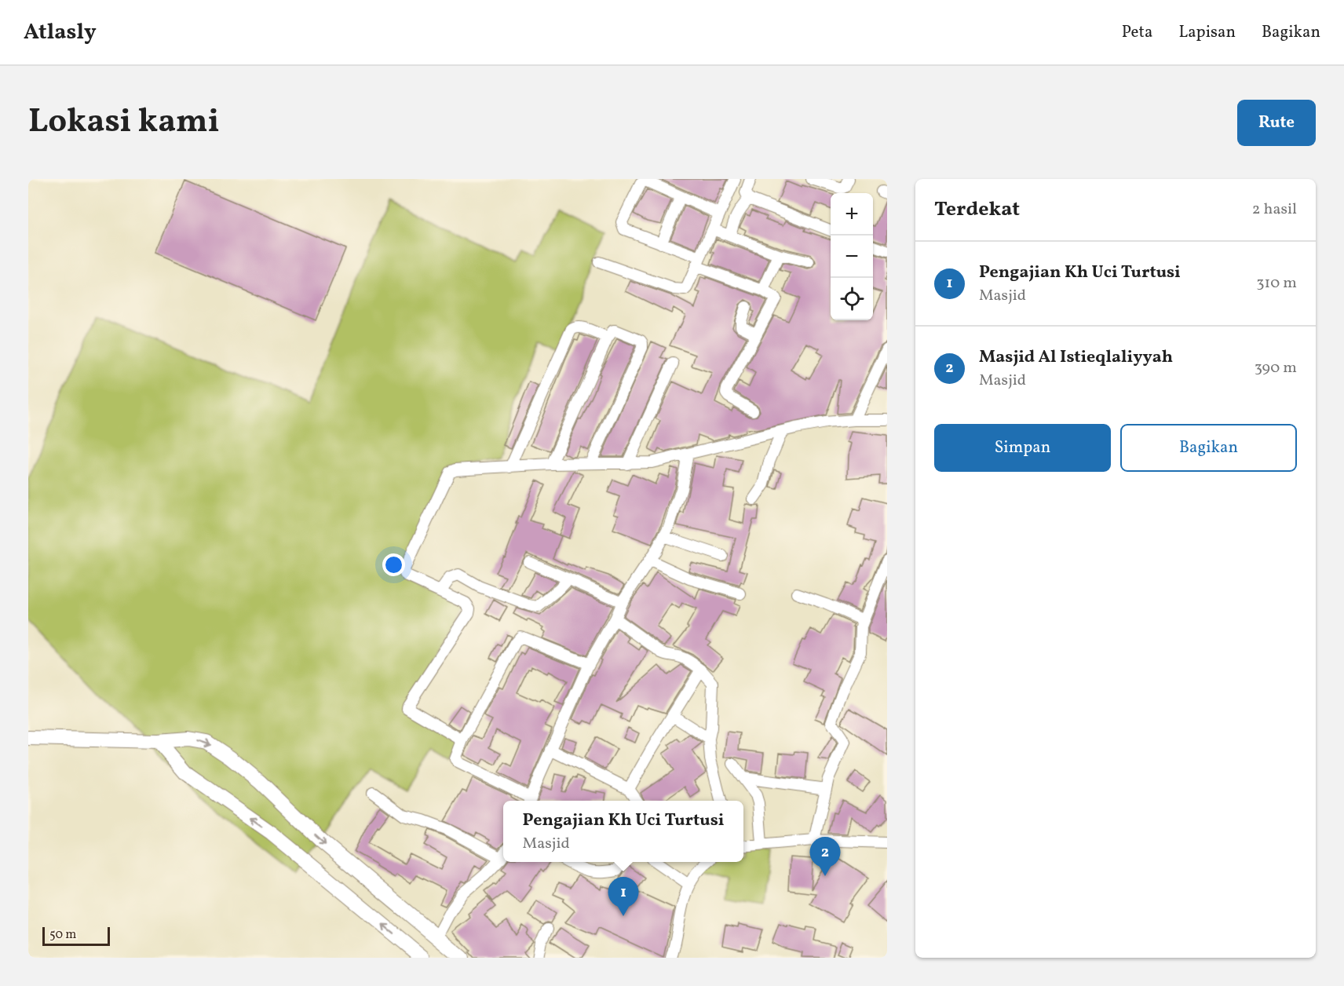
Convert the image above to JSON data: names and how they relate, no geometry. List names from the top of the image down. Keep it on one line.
{"scale_bar":"50 m","page":{"header":"Atlasly","nav":["Peta","Lapisan","Bagikan"],"title":"Lokasi kami","buttons":["Rute",["Simpan","Bagikan"]],"heading":["Terdekat","2 hasil"],"map_buttons":["+","−"],"list":[{"mark":"1","name":"Pengajian Kh Uci Turtusi","note":"Masjid","value":"310 m"},{"mark":"2","name":"Masjid Al Istieqlaliyyah","note":"Masjid","value":"390 m"}],"popup":["Pengajian Kh Uci Turtusi","Masjid"],"pins":["2","1"],"scale":"50 m"}}
